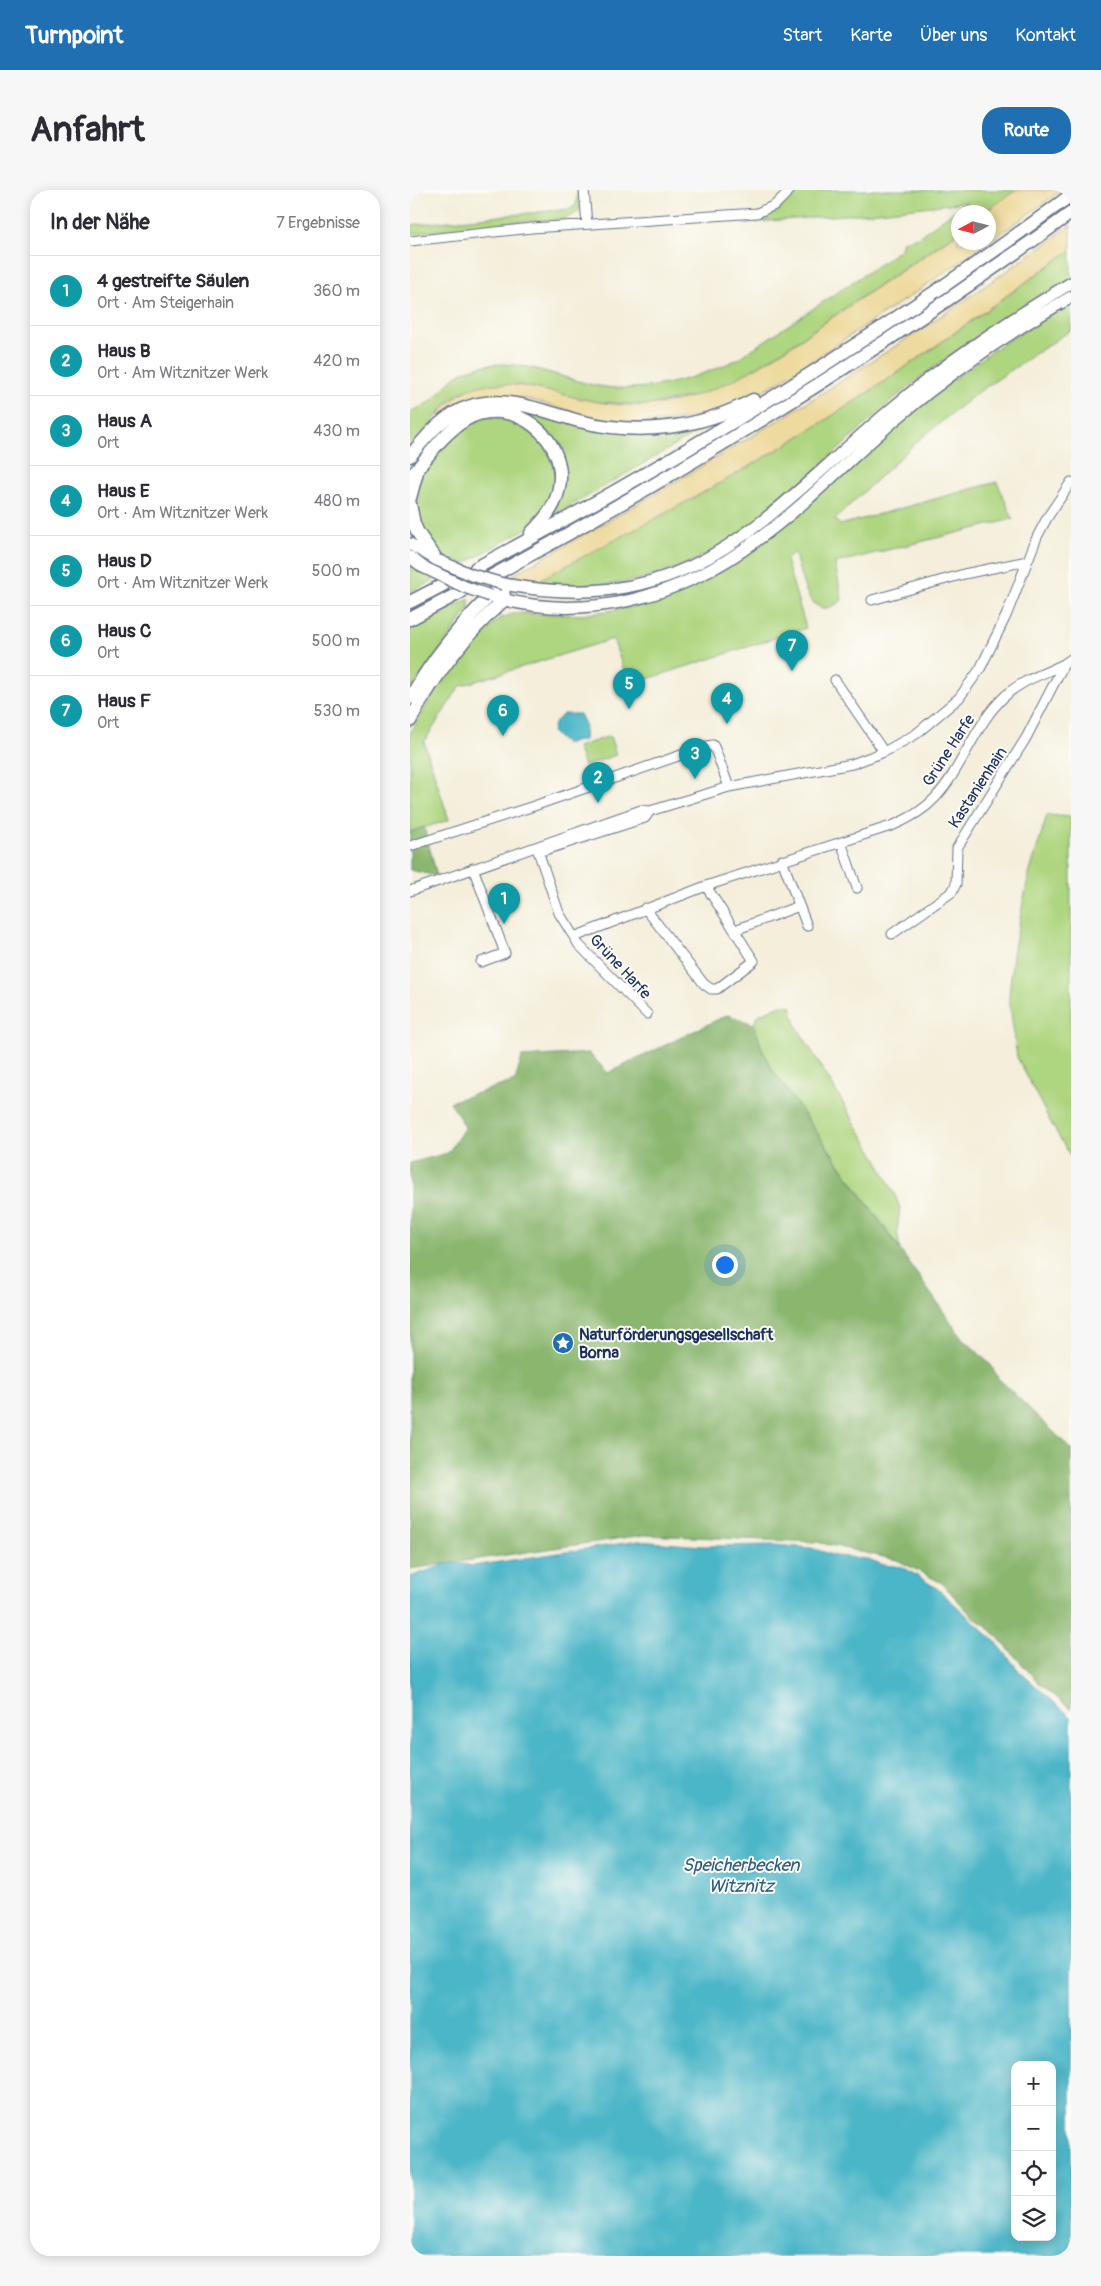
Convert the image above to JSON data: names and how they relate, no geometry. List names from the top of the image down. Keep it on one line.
{"streets":{"street":["Grüne Harfe","Kastanienhain"]},"crossings":[["Grüne Harfe","Kastanienhain"]],"water":["Speicherbecken Witznitz"],"places":{"place":["Naturförderungsgesellschaft Borna"]},"north":"left","page":{"header":"Turnpoint","nav":["Start","Karte","Über uns","Kontakt"],"buttons":"Route","title":"Anfahrt","heading":["In der Nähe","7 Ergebnisse"],"list":[{"mark":"1","name":"4 gestreifte Säulen","note":"Ort · Am Steigerhain","value":"360 m"},{"mark":"2","name":"Haus B","note":"Ort · Am Witznitzer Werk","value":"420 m"},{"mark":"3","name":"Haus A","note":"Ort","value":"430 m"},{"mark":"4","name":"Haus E","note":"Ort · Am Witznitzer Werk","value":"480 m"},{"mark":"5","name":"Haus D","note":"Ort · Am Witznitzer Werk","value":"500 m"},{"mark":"6","name":"Haus C","note":"Ort","value":"500 m"},{"mark":"7","name":"Haus F","note":"Ort","value":"530 m"}],"pins":["7","5","4","6","3","2","1"],"map_buttons":["+","−"]}}
